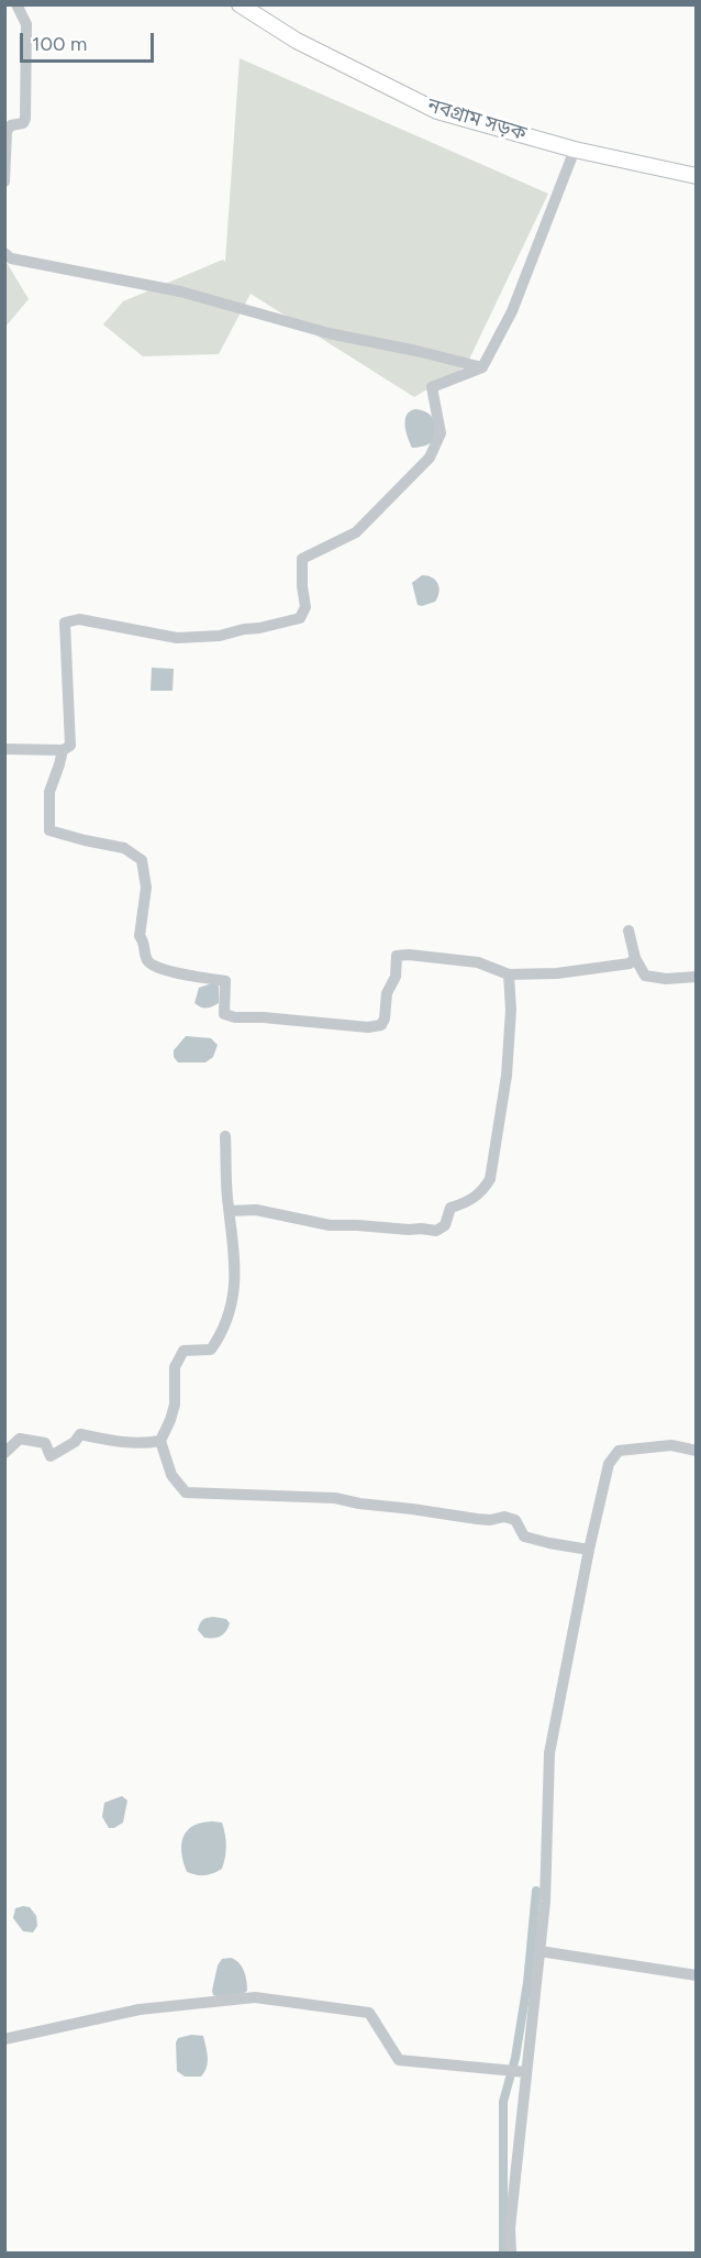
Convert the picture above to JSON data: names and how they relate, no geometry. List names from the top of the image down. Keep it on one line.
{"streets":{"main road":["নবগ্রাম সড়ক"]},"scale_bar":"100 m"}
